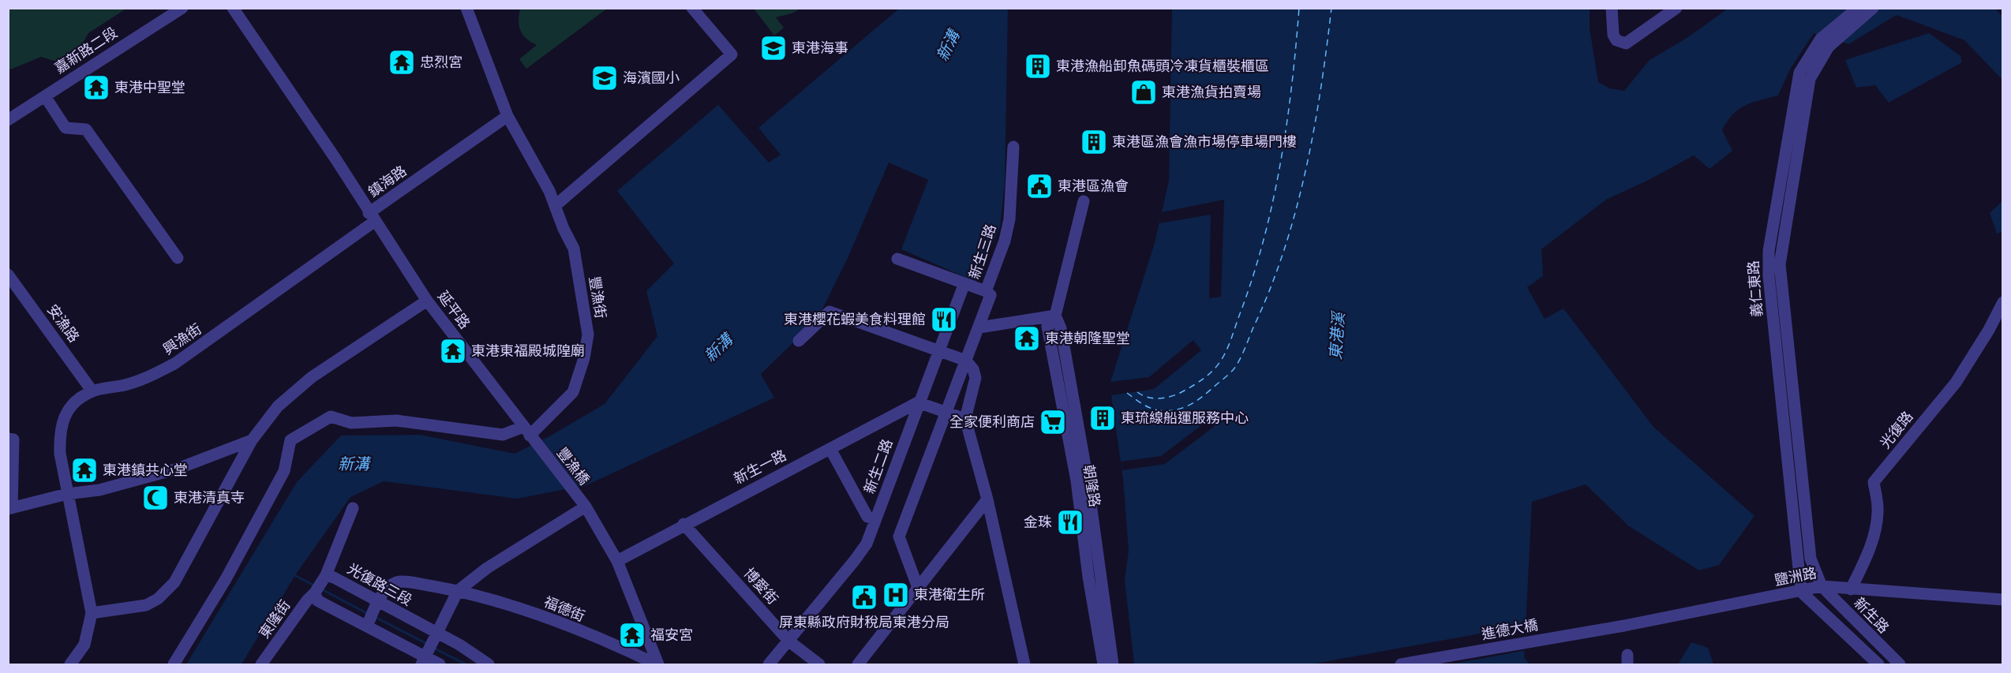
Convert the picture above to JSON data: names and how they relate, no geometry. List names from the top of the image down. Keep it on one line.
{"streets":{"street":["嘉新路二段","鎮海路","新生三路","義仁東路","豐漁街","延平路","安漁路","興漁街","光復路","豐漁橋","新生二路","新生一路","朝隆路","鹽洲路","光復路三段","博愛街","福德街","新生路","東隆街","進德大橋"]},"crossings":[["鎮海路","豐漁街"],["鎮海路","延平路"],["鎮海路","興漁街"],["義仁東路","鹽洲路"],["義仁東路","新生路"],["豐漁街","延平路"],["豐漁街","豐漁橋"],["延平路","興漁街"],["延平路","豐漁橋"],["安漁路","興漁街"],["光復路","鹽洲路"],["新生二路","新生一路"],["新生二路","博愛街"],["新生一路","博愛街"],["鹽洲路","新生路"],["鹽洲路","進德大橋"],["光復路三段","福德街"]],"water":["新溝","東港溪"],"places":{"school or university":["東港海事","海濱國小"],"temple":["忠烈宮","東港中聖堂","東港朝隆聖堂","東港東福殿城隍廟","東港鎮共心堂","福安宮"],"building":["東港漁船卸魚碼頭冷凍貨櫃裝櫃區","東港區漁會漁市場停車場門樓","東琉線船運服務中心"],"shop":["東港漁貨拍賣場"],"public building":["東港區漁會","屏東縣政府財稅局東港分局"],"restaurant":["東港櫻花蝦美食料理館","金珠"],"supermarket":["全家便利商店"],"mosque":["東港清真寺"],"hospital":["東港衛生所"]}}
